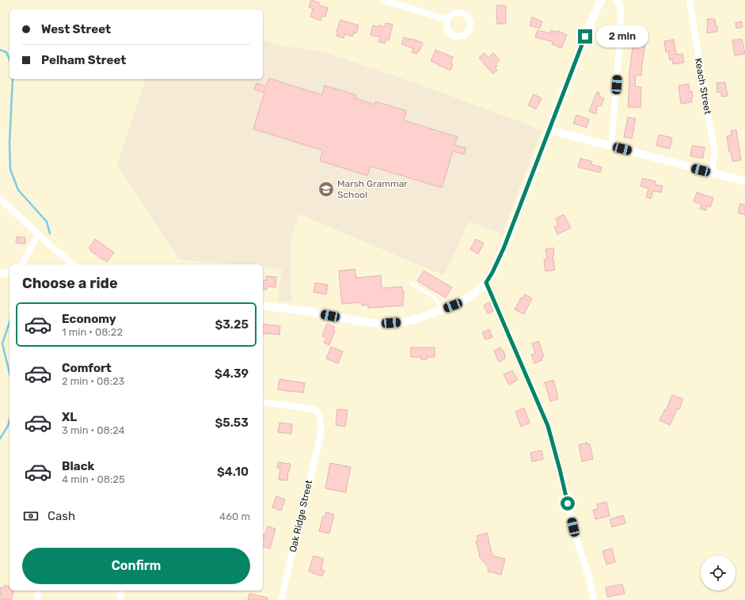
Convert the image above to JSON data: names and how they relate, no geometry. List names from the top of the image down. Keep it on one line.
{"streets":{"street":["Keach Street","Oak Ridge Street"]},"places":{"school or university":["Marsh Grammar School"]},"page":{"banner":["West Street","Pelham Street"],"bubble":"2 min","heading":"Choose a ride","list":[{"name":"Economy","note":"1 min · 08:22","value":"$3.25"},{"name":"Comfort","note":"2 min · 08:23","value":"$4.39"},{"name":"XL","note":"3 min · 08:24","value":"$5.53"},{"name":"Black","note":"4 min · 08:25","value":"$4.10"}],"pay":["Cash","460 m"],"buttons":"Confirm"}}
